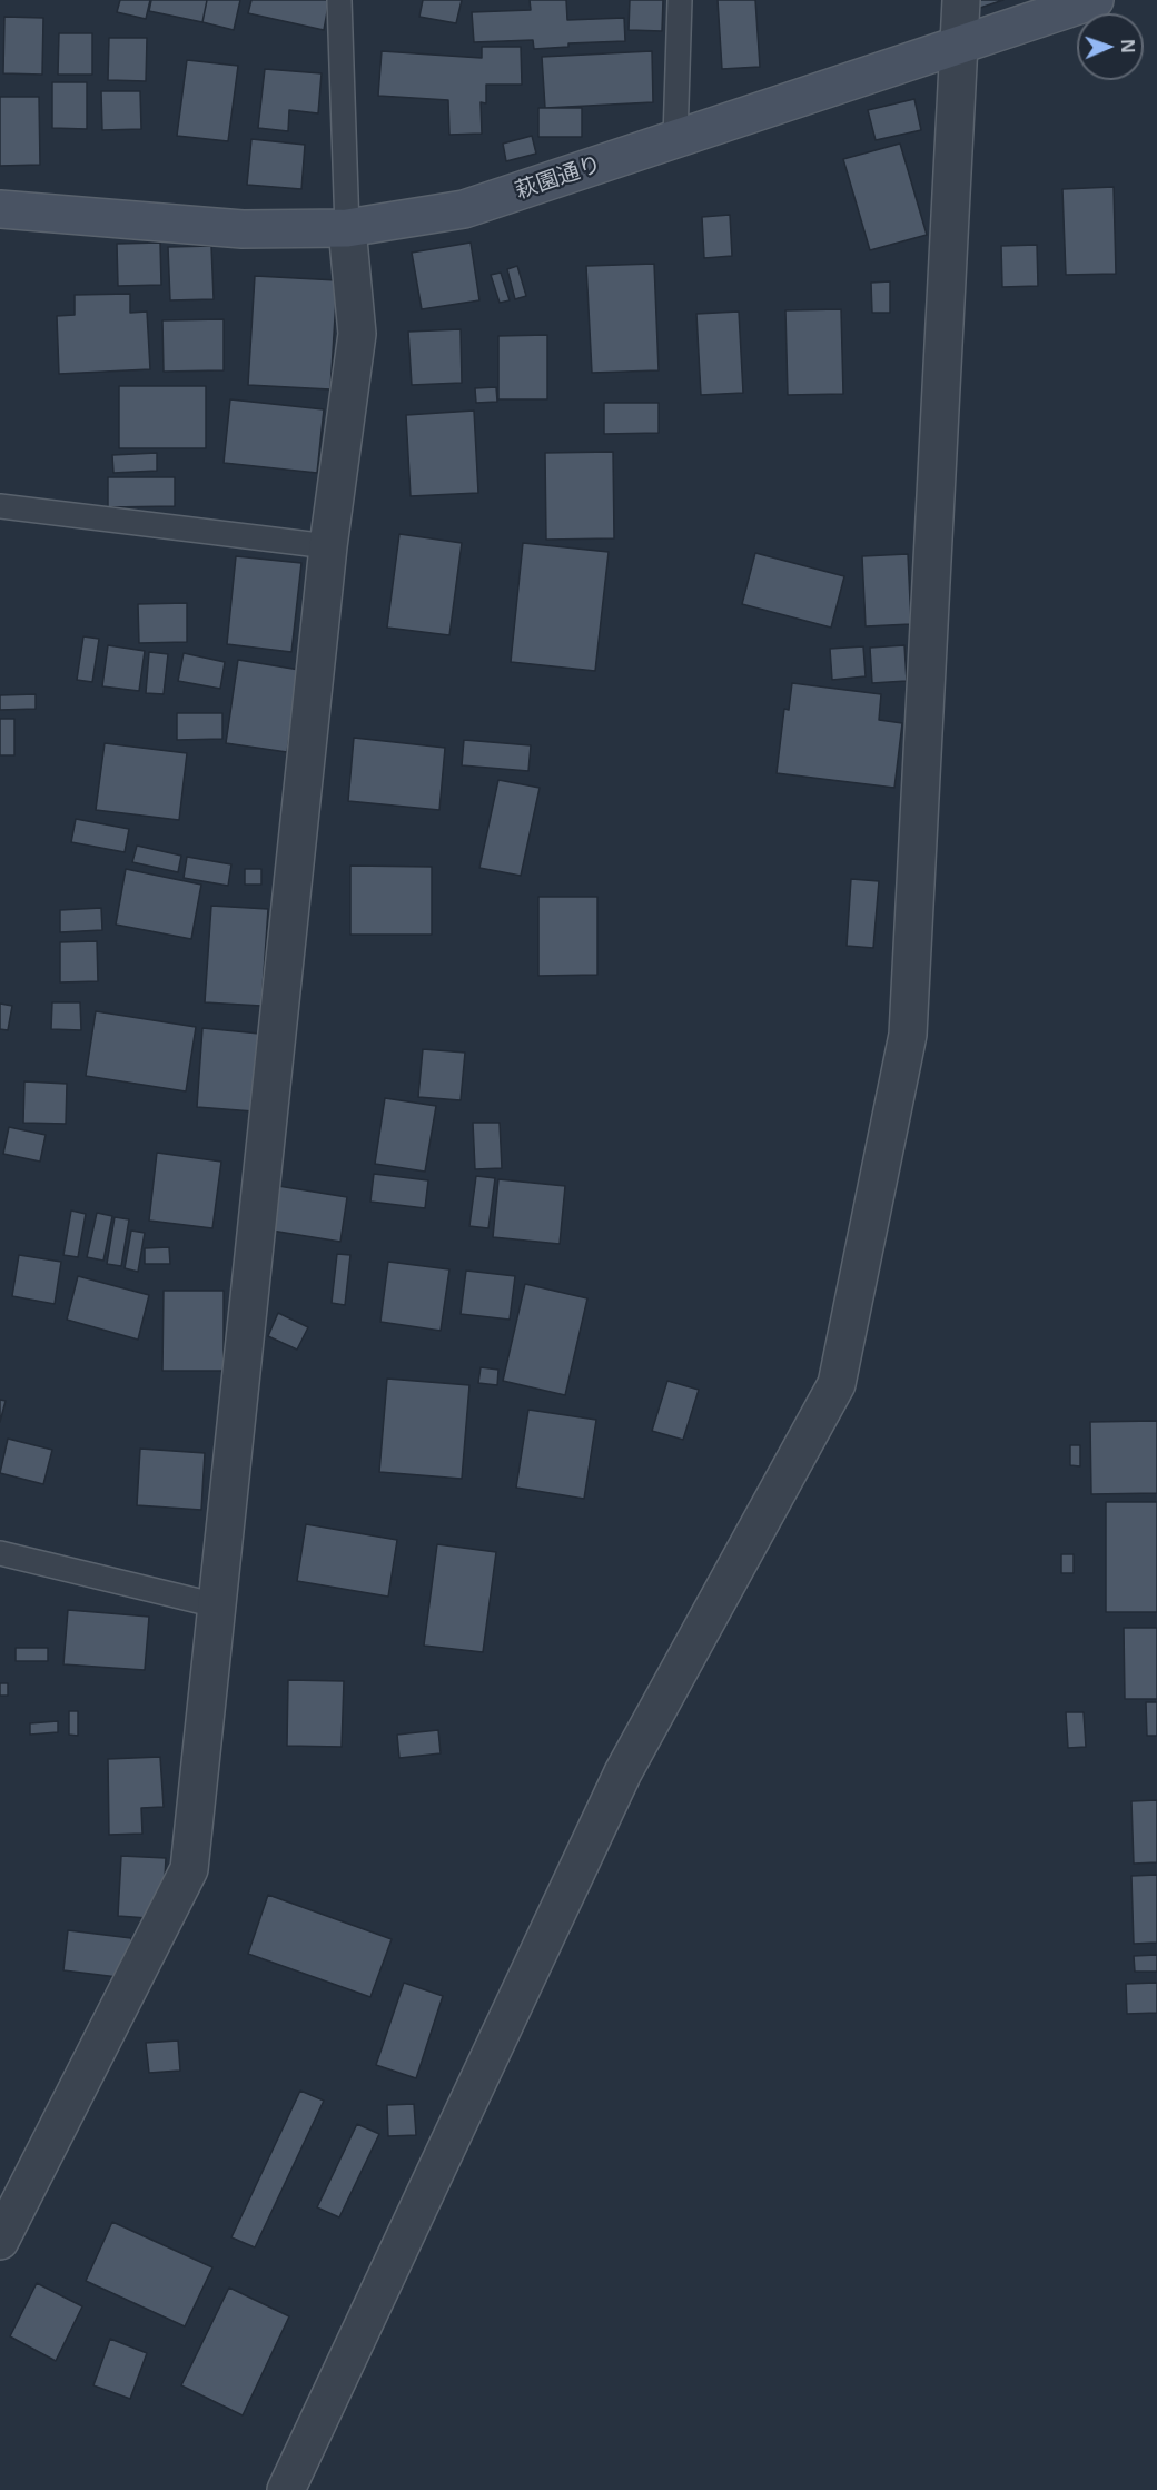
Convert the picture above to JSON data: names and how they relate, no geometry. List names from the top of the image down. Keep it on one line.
{"streets":{"street":["萩園通り"]},"north":"right"}
